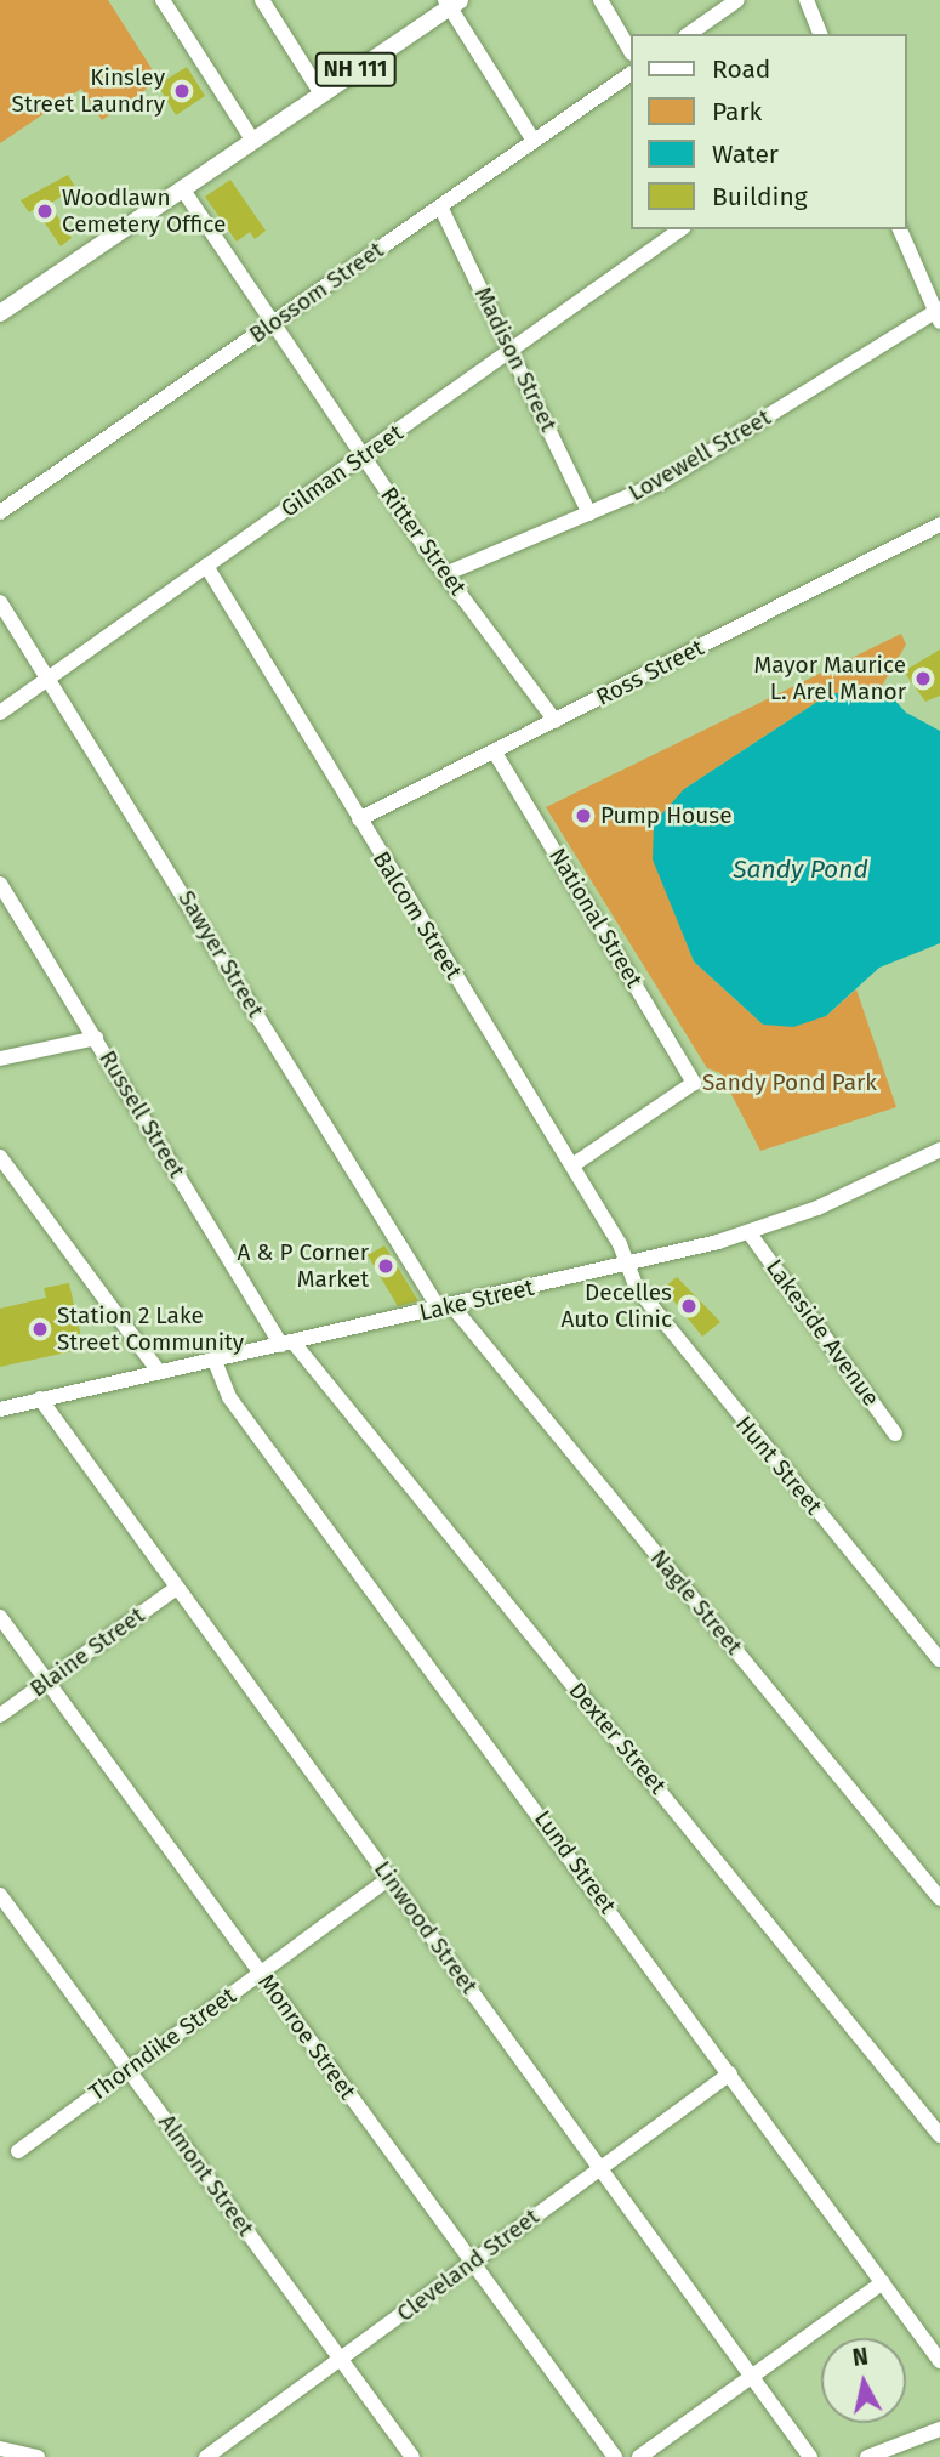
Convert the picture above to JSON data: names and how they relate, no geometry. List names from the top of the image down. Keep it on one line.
{"streets":{"main road":["NH 111"],"street":["Blossom Street","Madison Street","Lovewell Street","Gilman Street","Ritter Street","Ross Street","Balcom Street","National Street","Sawyer Street","Russell Street","Lake Street","Lakeside Avenue","Hunt Street","Nagle Street","Blaine Street","Dexter Street","Lund Street","Linwood Street","Monroe Street","Thorndike Street","Almont Street","Cleveland Street"]},"crossings":[["NH 111","Ritter Street"],["Blossom Street","Madison Street"],["Blossom Street","Ritter Street"],["Madison Street","Lovewell Street"],["Madison Street","Gilman Street"],["Lovewell Street","Ritter Street"],["Gilman Street","Ritter Street"],["Gilman Street","Balcom Street"],["Gilman Street","Sawyer Street"],["Ritter Street","Ross Street"],["Ross Street","Balcom Street"],["Ross Street","National Street"],["Balcom Street","National Street"],["Balcom Street","Lake Street"],["Balcom Street","Hunt Street"],["Sawyer Street","Lake Street"],["Sawyer Street","Nagle Street"],["Russell Street","Lake Street"],["Russell Street","Dexter Street"],["Lake Street","Lakeside Avenue"],["Lake Street","Hunt Street"],["Lake Street","Nagle Street"],["Lake Street","Dexter Street"],["Lake Street","Lund Street"],["Lake Street","Linwood Street"],["Blaine Street","Linwood Street"],["Blaine Street","Monroe Street"],["Lund Street","Cleveland Street"],["Linwood Street","Thorndike Street"],["Linwood Street","Cleveland Street"],["Monroe Street","Thorndike Street"],["Monroe Street","Cleveland Street"],["Thorndike Street","Almont Street"],["Almont Street","Cleveland Street"]],"water":["Sandy Pond"],"parks":["Sandy Pond Park"],"places":["Kinsley Street Laundry","Woodlawn Cemetery Office","Mayor Maurice L. Arel Manor","Pump House","A & P Corner Market","Decelles Auto Clinic","Station 2 Lake Street Community"],"legend":["Road","Park","Water","Building"],"north":"top"}
